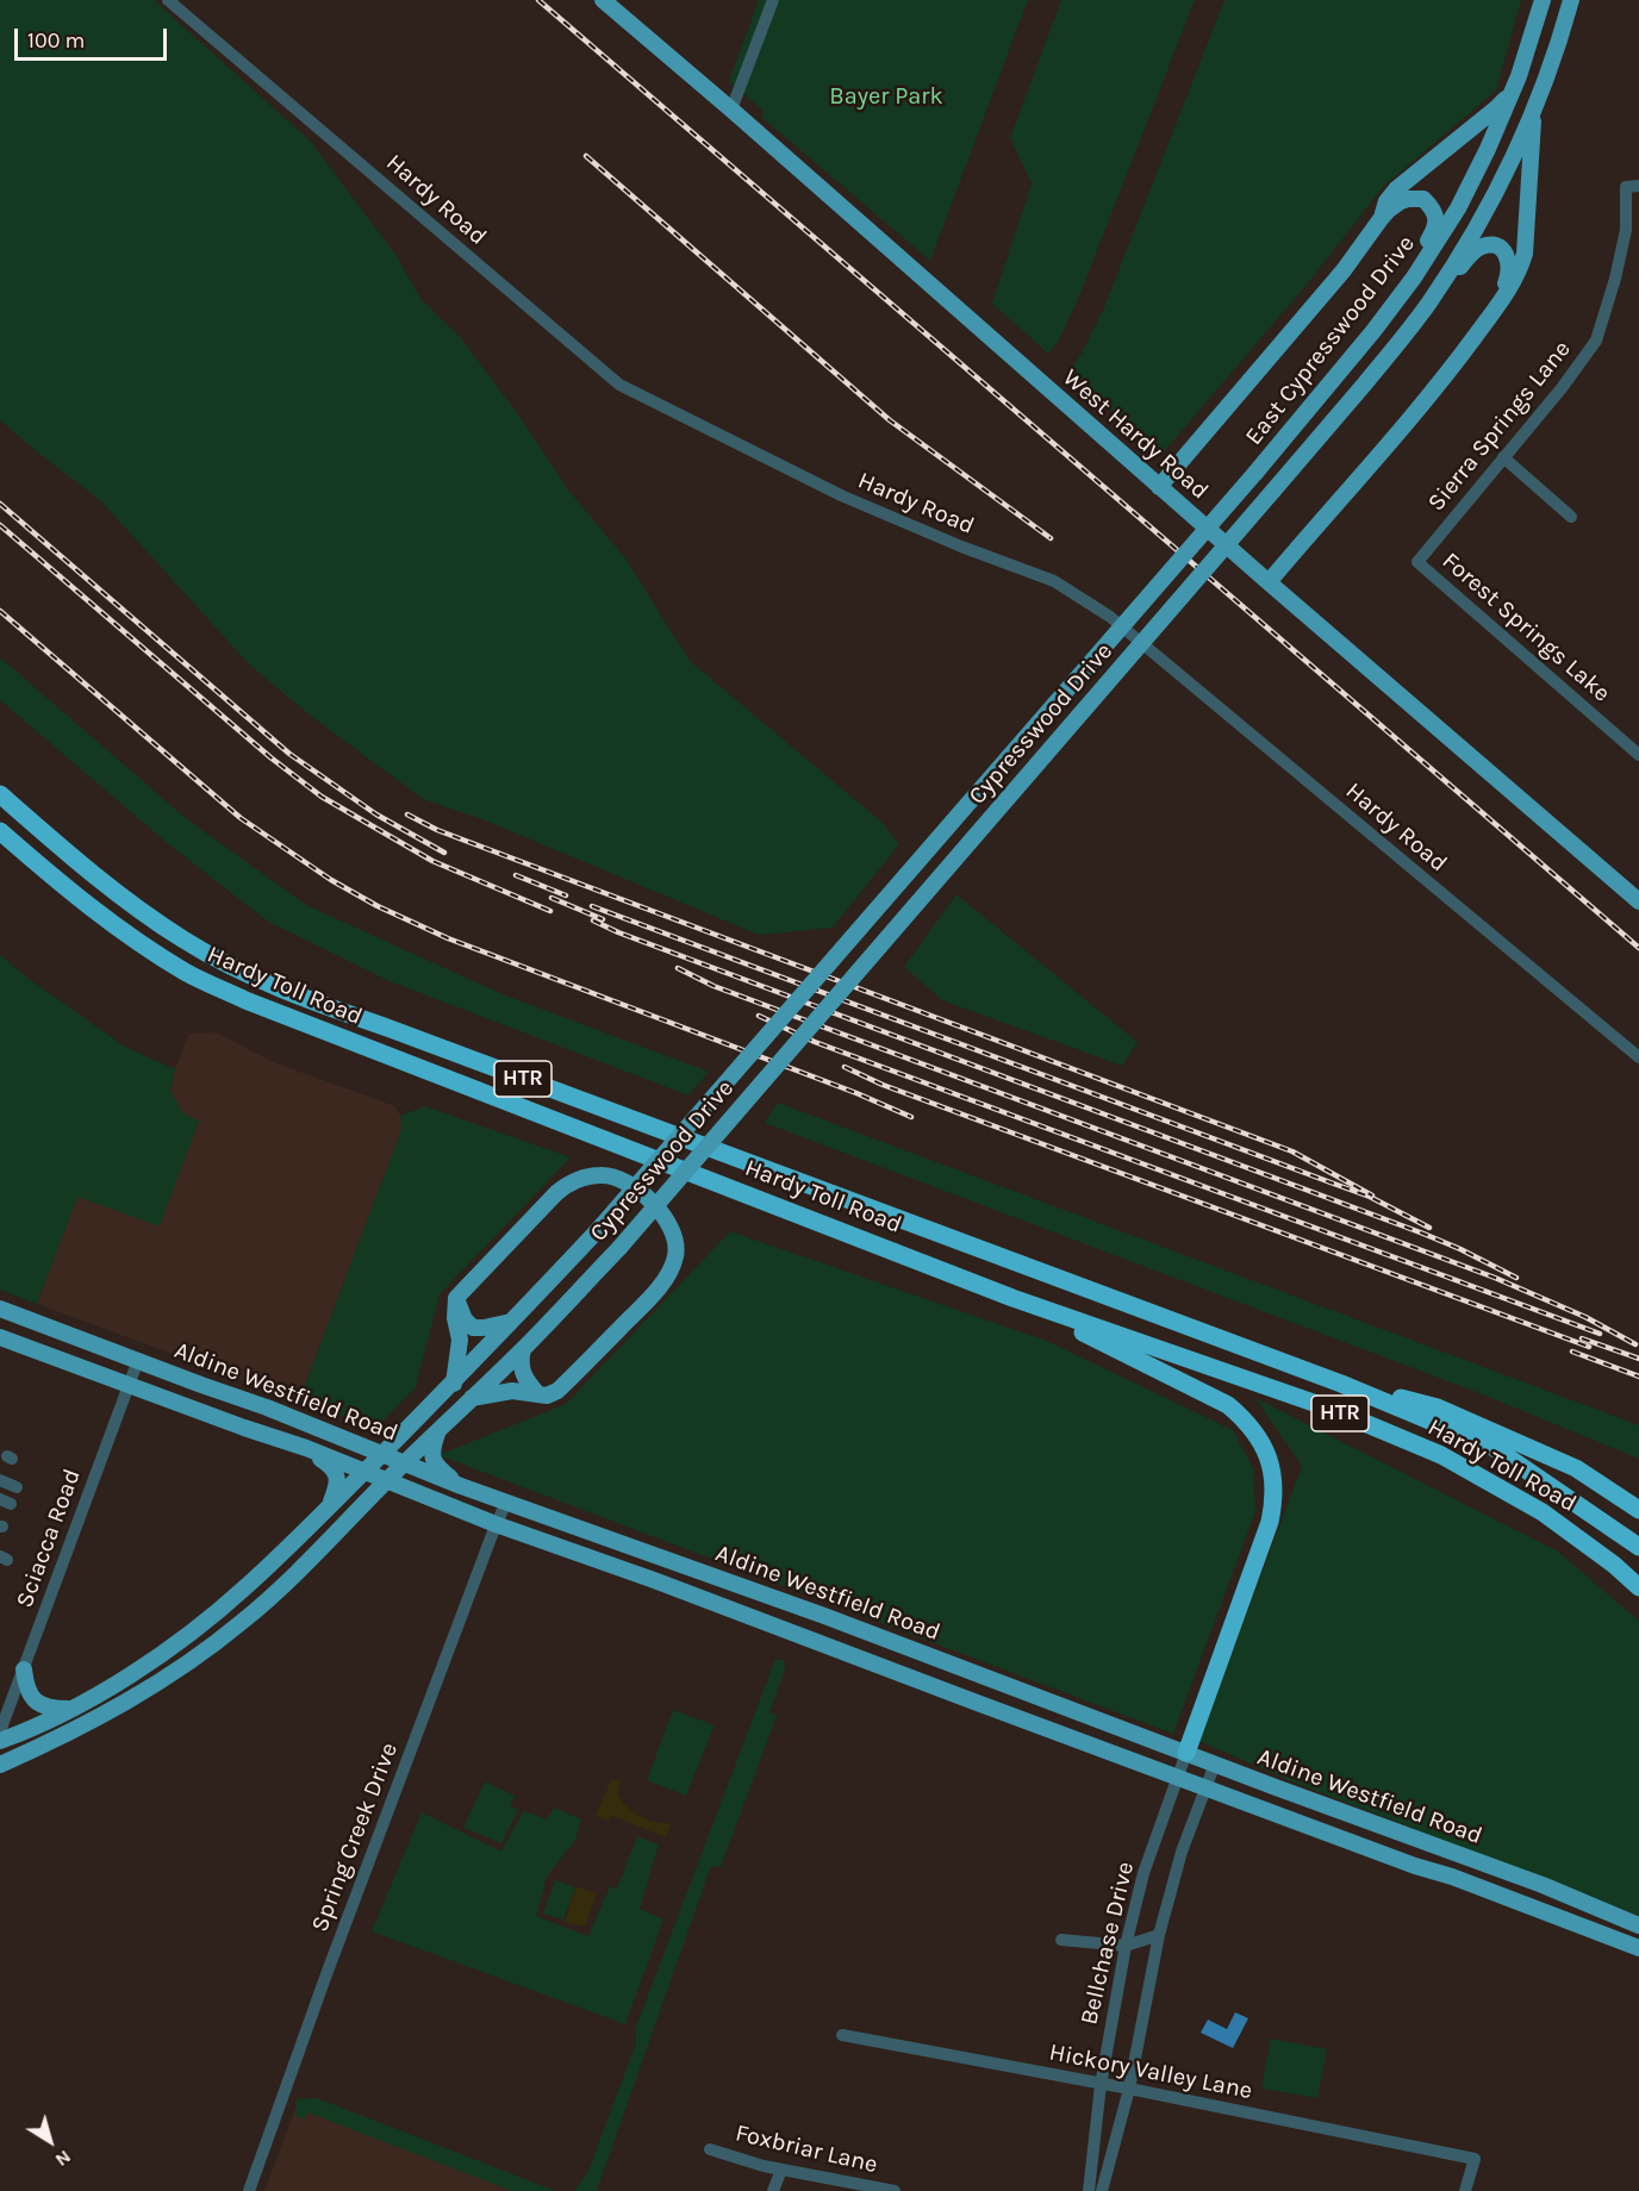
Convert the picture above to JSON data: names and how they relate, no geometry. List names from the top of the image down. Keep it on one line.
{"streets":{"highway":["Hardy Toll Road","HTR"],"main road":["East Cypresswood Drive","West Hardy Road","Cypresswood Drive","Aldine Westfield Road"],"street":["Hardy Road","Sierra Springs Lane","Forest Springs Lake","Sciacca Road","Spring Creek Drive","Bellchase Drive","Hickory Valley Lane","Foxbriar Lane"]},"crossings":[["East Cypresswood Drive","Cypresswood Drive"],["Sierra Springs Lane","Forest Springs Lake"],["Cypresswood Drive","Aldine Westfield Road"],["Aldine Westfield Road","Sciacca Road"],["Aldine Westfield Road","Spring Creek Drive"],["Aldine Westfield Road","Bellchase Drive"],["Bellchase Drive","Hickory Valley Lane"]],"parks":["Bayer Park"],"scale_bar":"100 m","north":"bottom right"}
